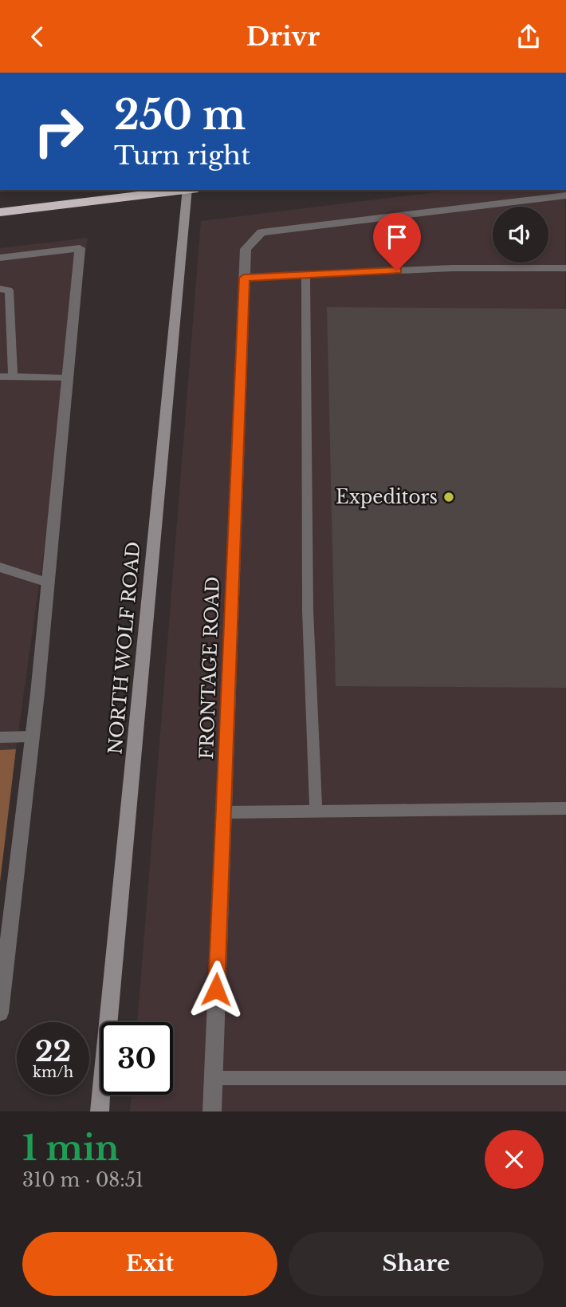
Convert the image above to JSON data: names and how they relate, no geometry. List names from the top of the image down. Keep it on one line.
{"streets":{"main road":["NORTH WOLF ROAD"],"street":["FRONTAGE ROAD"]},"places":["Expeditors"],"page":{"header":"Drivr","turn":["250 m","Turn right"],"speed":"22 km/h","limit":"30","heading":["1 min","310 m · 08:51"],"buttons":["Exit","Share"]}}
